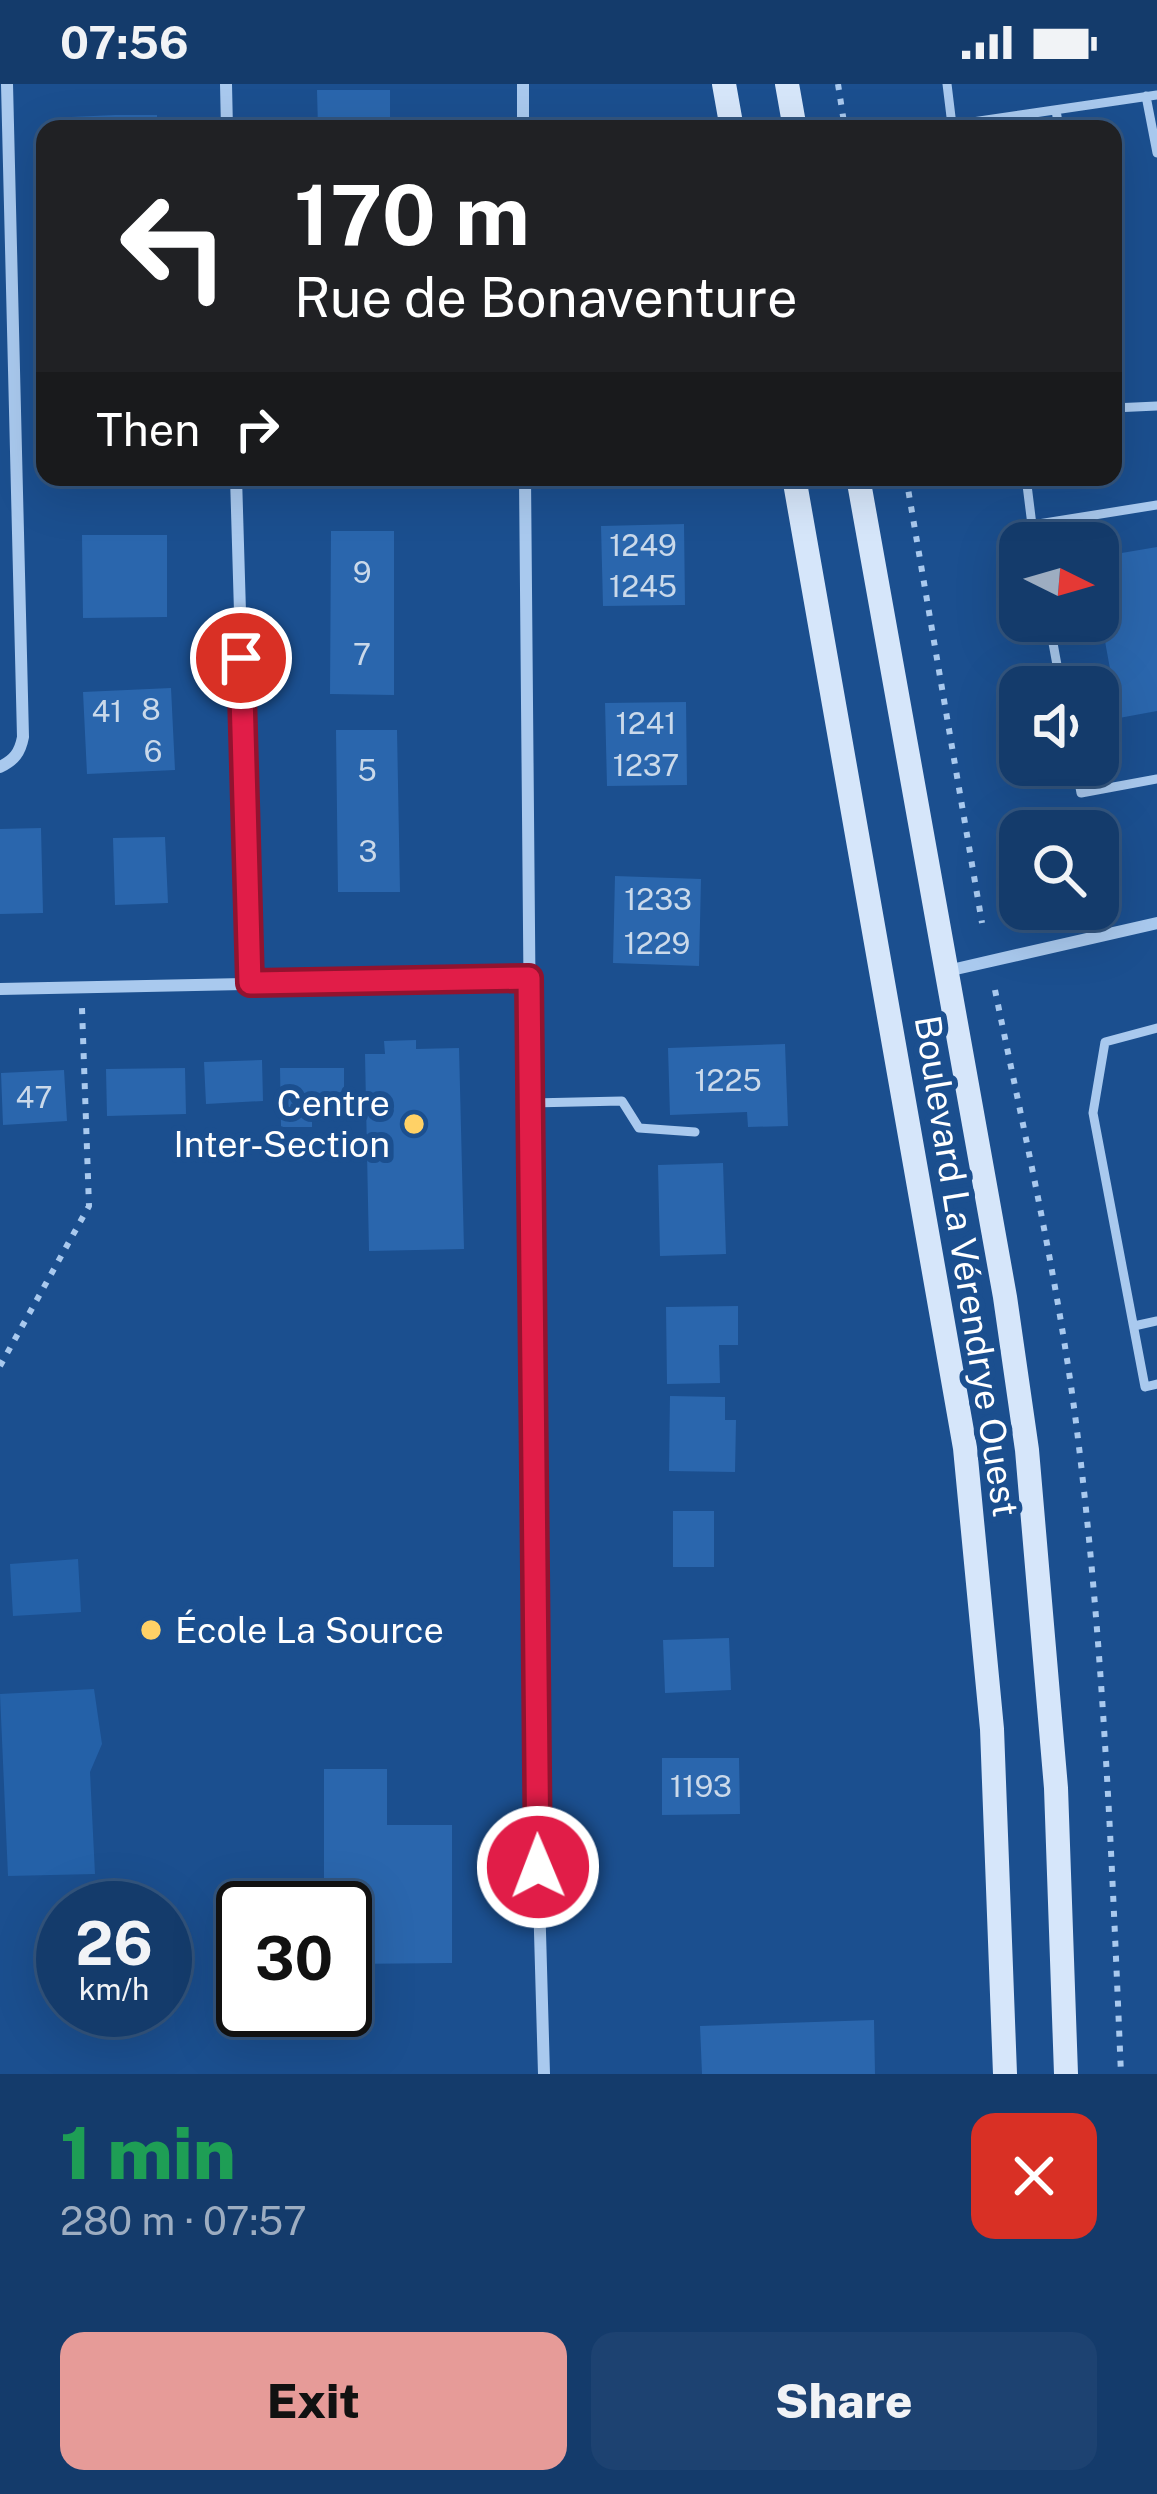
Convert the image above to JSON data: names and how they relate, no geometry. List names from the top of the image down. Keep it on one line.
{"streets":{"main road":["Boulevard La Vérendrye Ouest"]},"places":["Centre Inter-Section","École La Source"],"house_numbers":["1249","9","1245","7","8","41","1241","6","1237","5","3","1233","1229","1225","47","1193"],"north":"right","page":{"status":"07:56","turn":["170 m","Rue de Bonaventure"],"then":"Then","speed":"26 km/h","limit":"30","heading":["1 min","280 m · 07:57"],"buttons":["Exit","Share"]}}
